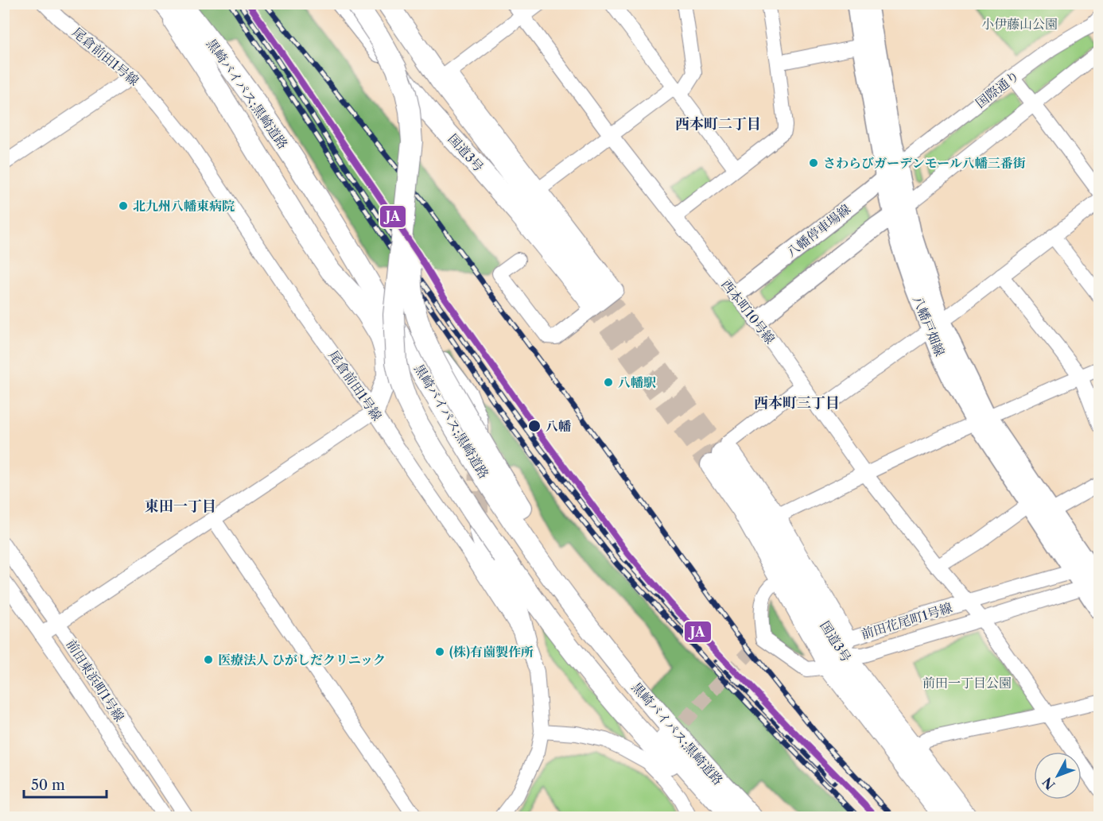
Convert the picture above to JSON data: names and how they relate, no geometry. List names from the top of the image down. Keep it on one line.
{"streets":{"highway":["黒崎バイパス;黒崎道路","国道3号"],"main road":["八幡停車場線","八幡戸畑線"],"street":["尾倉前田1号線","国際通り","西本町10号線","前田花尾町1号線","前田東浜町1号線"]},"crossings":[["国際通り","八幡停車場線"],["国際通り","八幡戸畑線"],["国道3号","前田花尾町1号線"],["八幡停車場線","西本町10号線"],["八幡停車場線","八幡戸畑線"],["西本町10号線","前田花尾町1号線"],["八幡戸畑線","前田花尾町1号線"]],"districts":["西本町二丁目","西本町三丁目","東田一丁目"],"parks":["小伊藤山公園","前田一丁目公園"],"places":["さわらびガーデンモール八幡三番街","北九州八幡東病院","八幡駅","八幡","(株)有薗製作所","医療法人 ひがしだクリニック"],"lines":["transit line JA"],"scale_bar":"50 m","north":"bottom left"}
